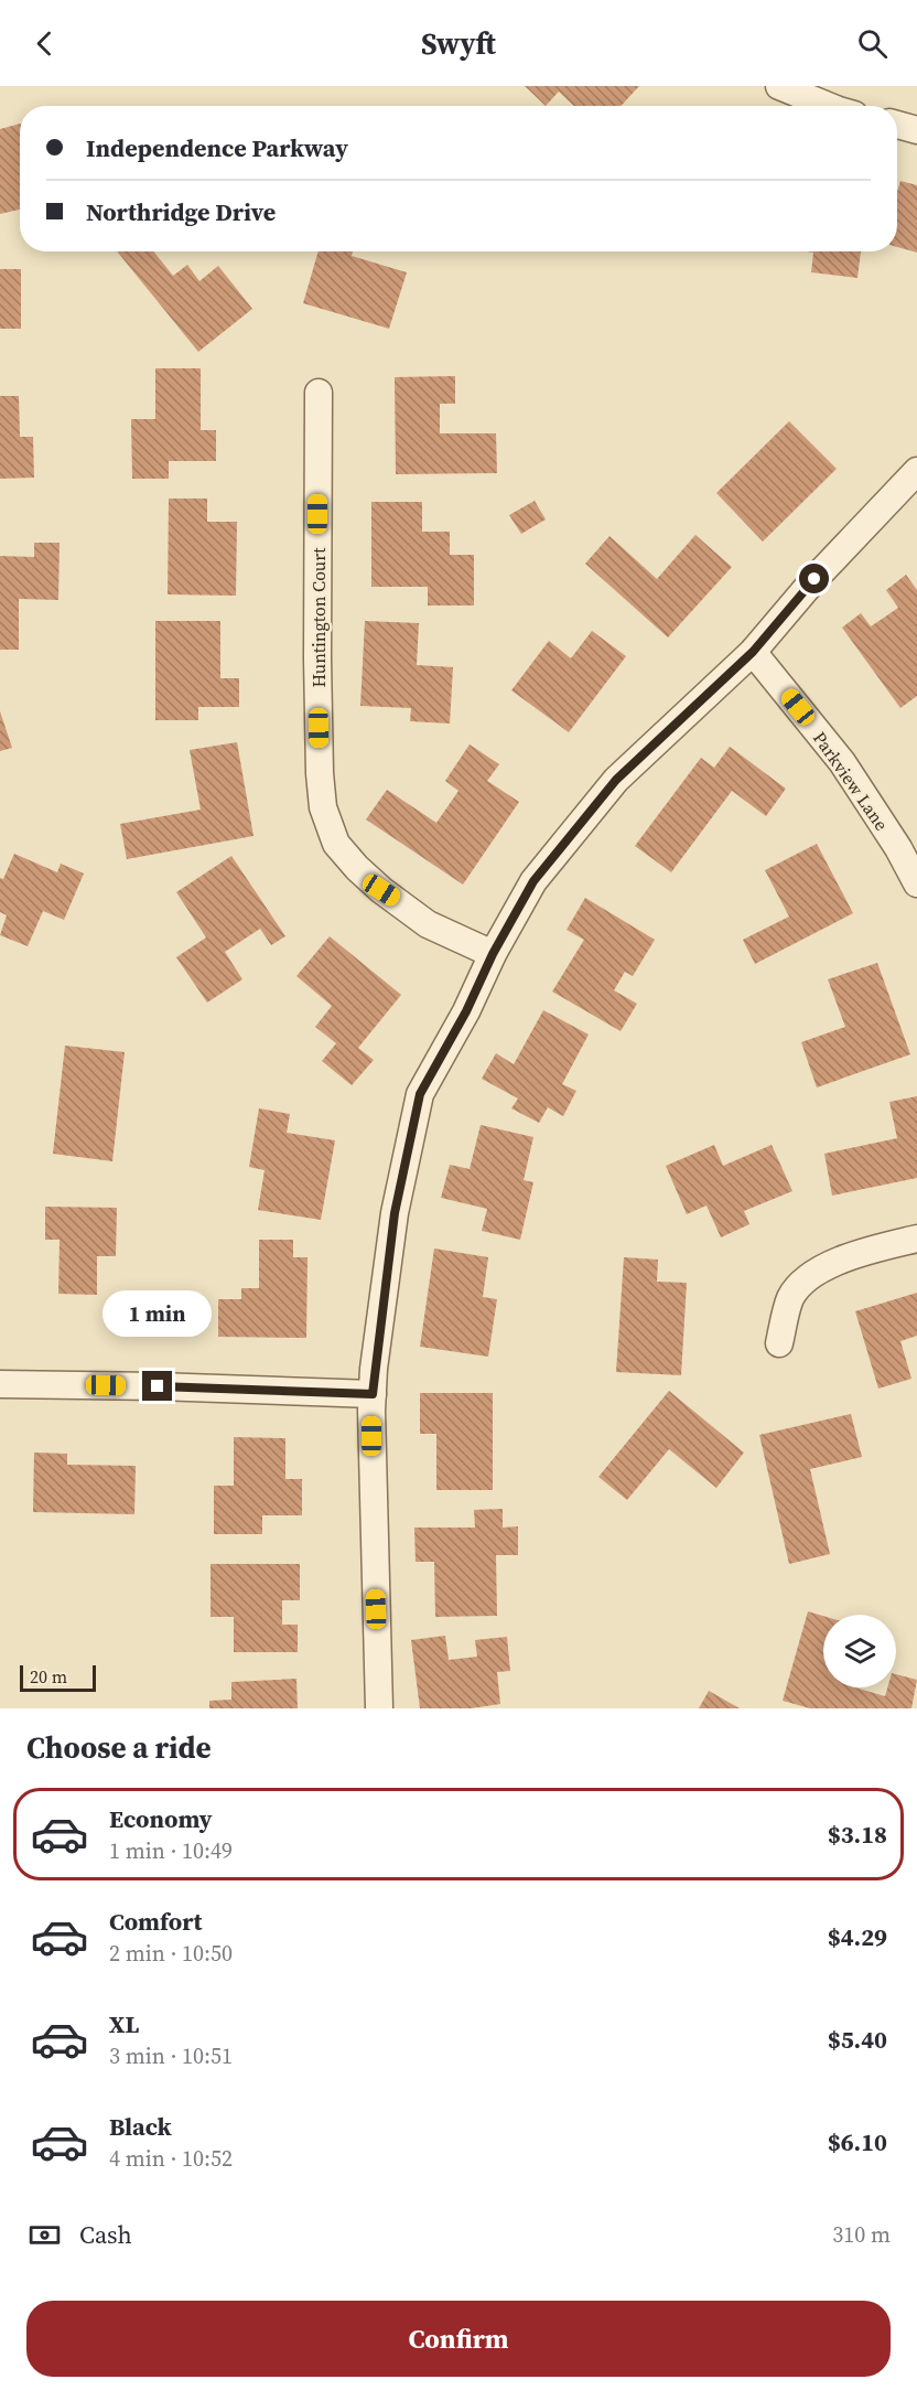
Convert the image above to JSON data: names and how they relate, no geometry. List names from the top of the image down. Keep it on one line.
{"streets":{"street":["Huntington Court","Parkview Lane"]},"scale_bar":"20 m","page":{"header":"Swyft","banner":["Independence Parkway","Northridge Drive"],"bubble":"1 min","scale":"20 m","heading":"Choose a ride","list":[{"name":"Economy","note":"1 min · 10:49","value":"$3.18"},{"name":"Comfort","note":"2 min · 10:50","value":"$4.29"},{"name":"XL","note":"3 min · 10:51","value":"$5.40"},{"name":"Black","note":"4 min · 10:52","value":"$6.10"}],"pay":["Cash","310 m"],"buttons":"Confirm"}}
